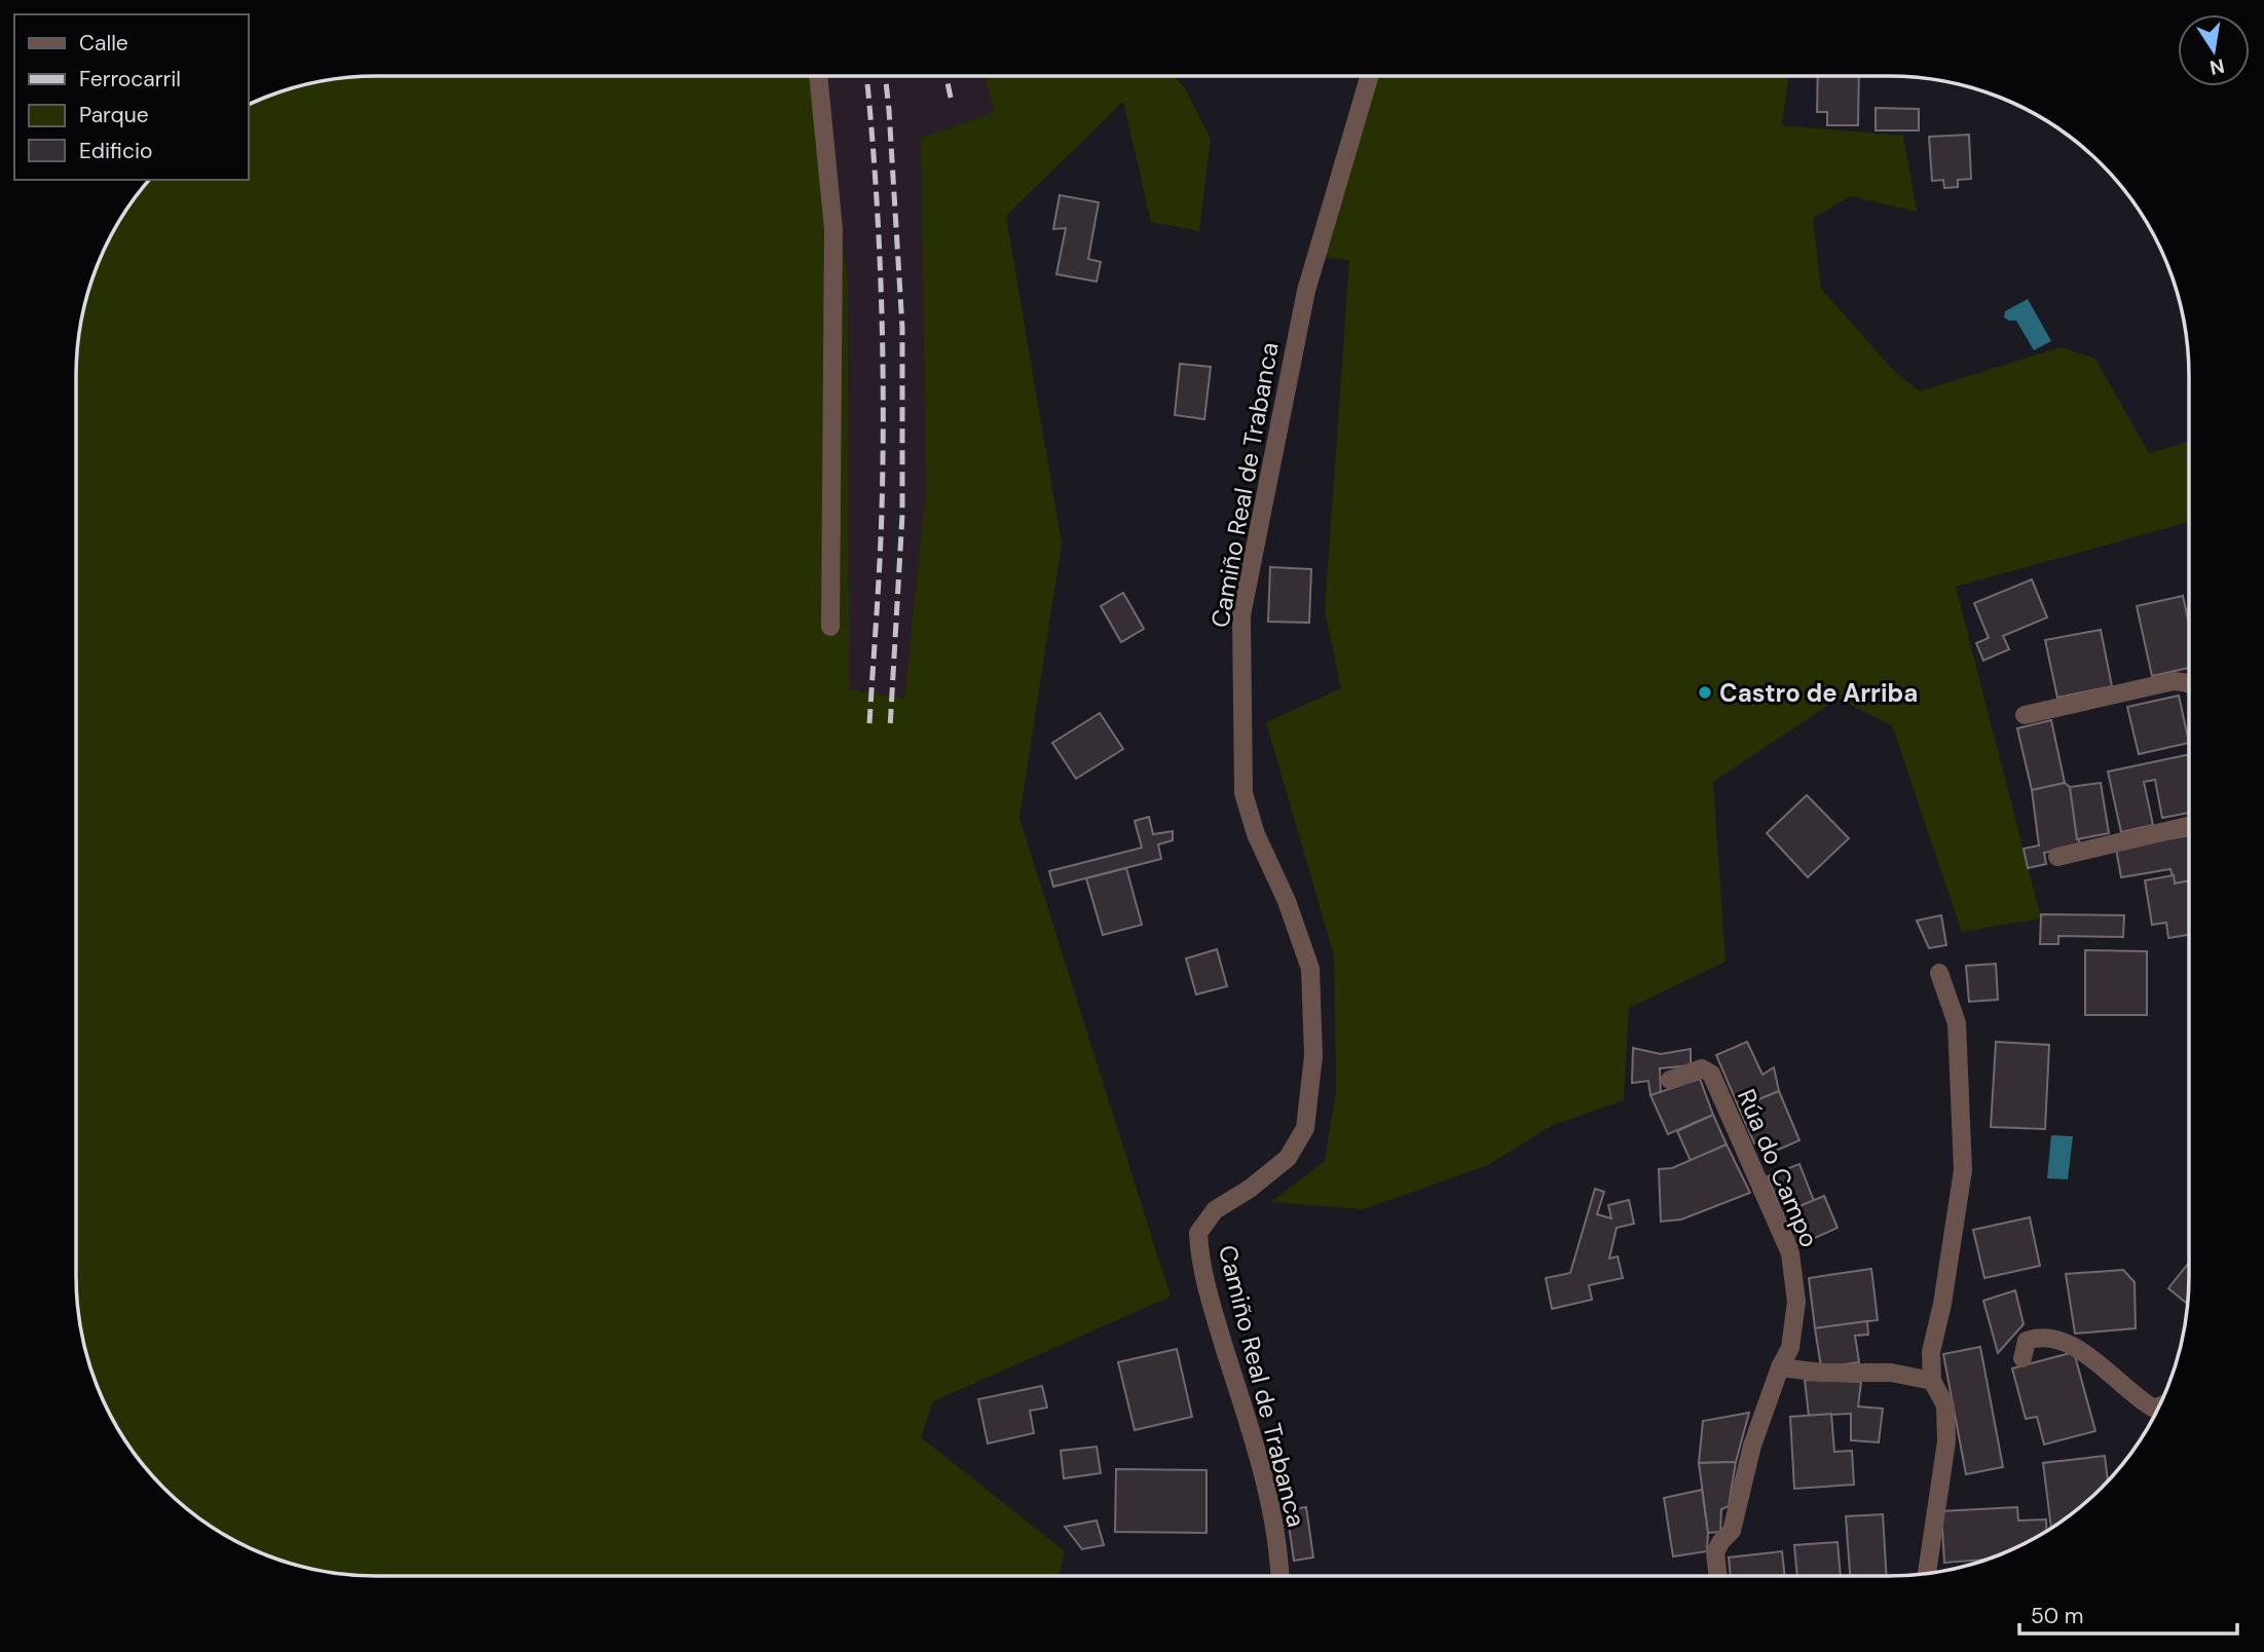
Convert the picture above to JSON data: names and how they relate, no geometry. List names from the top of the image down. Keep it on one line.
{"streets":{"street":["Camiño Real de Trabanca","Rúa do Campo"]},"places":["Castro de Arriba"],"legend":["Calle","Ferrocarril","Parque","Edificio"],"scale_bar":"50 m","north":"bottom"}
